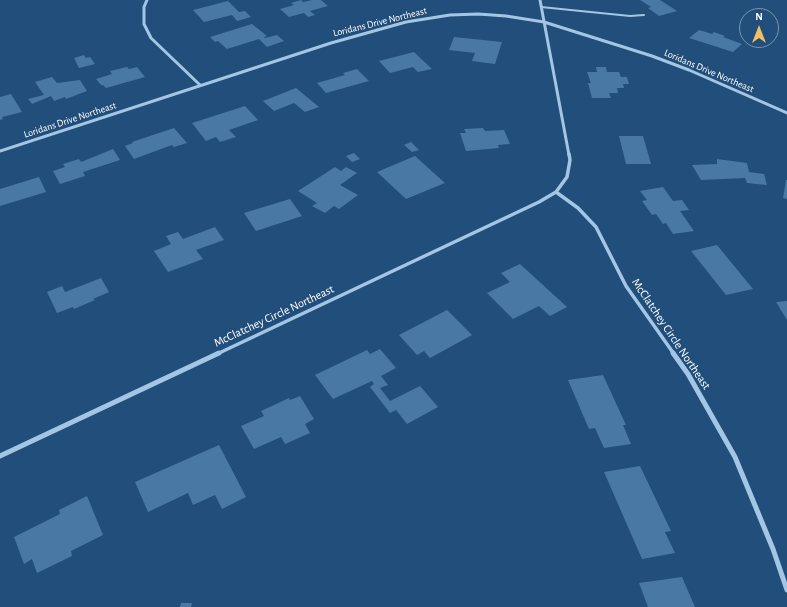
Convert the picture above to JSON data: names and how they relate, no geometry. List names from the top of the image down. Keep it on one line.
{"streets":{"street":["Loridans Drive Northeast","McClatchey Circle Northeast"]},"crossings":[["Loridans Drive Northeast","McClatchey Circle Northeast"]],"north":"top"}
